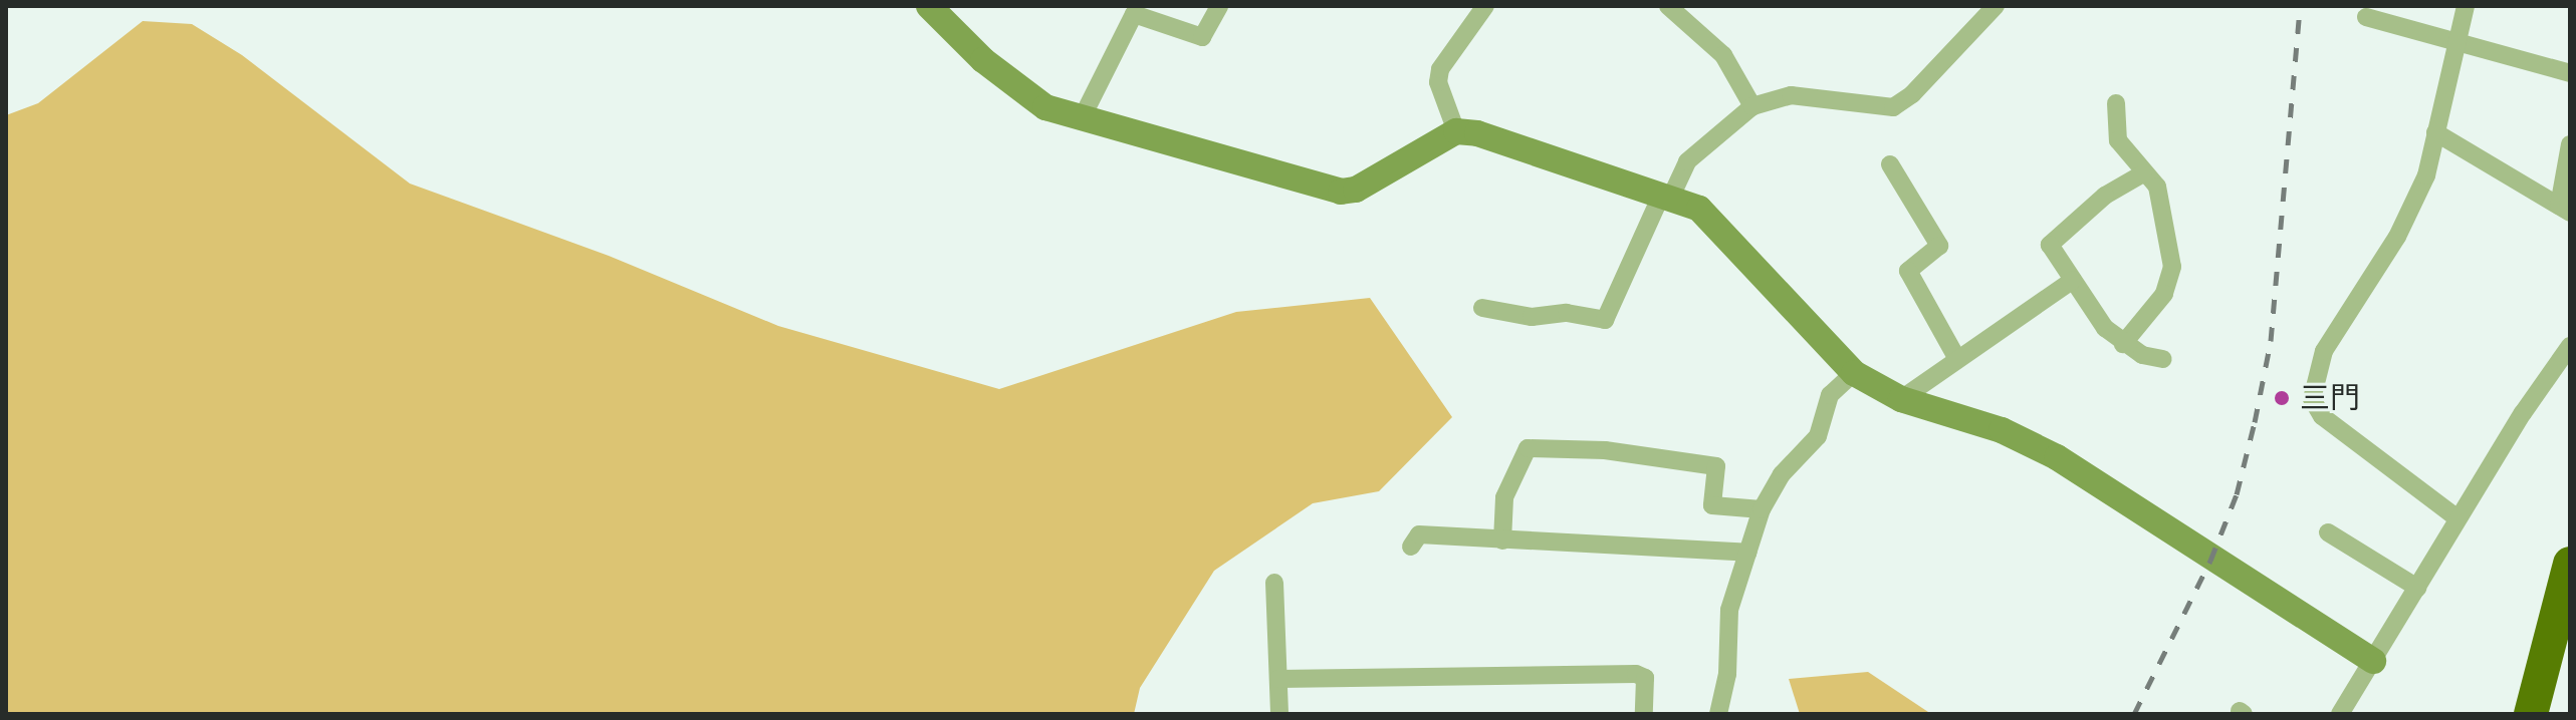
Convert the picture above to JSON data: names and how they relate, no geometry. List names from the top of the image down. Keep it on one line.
{"places":["三門"]}
